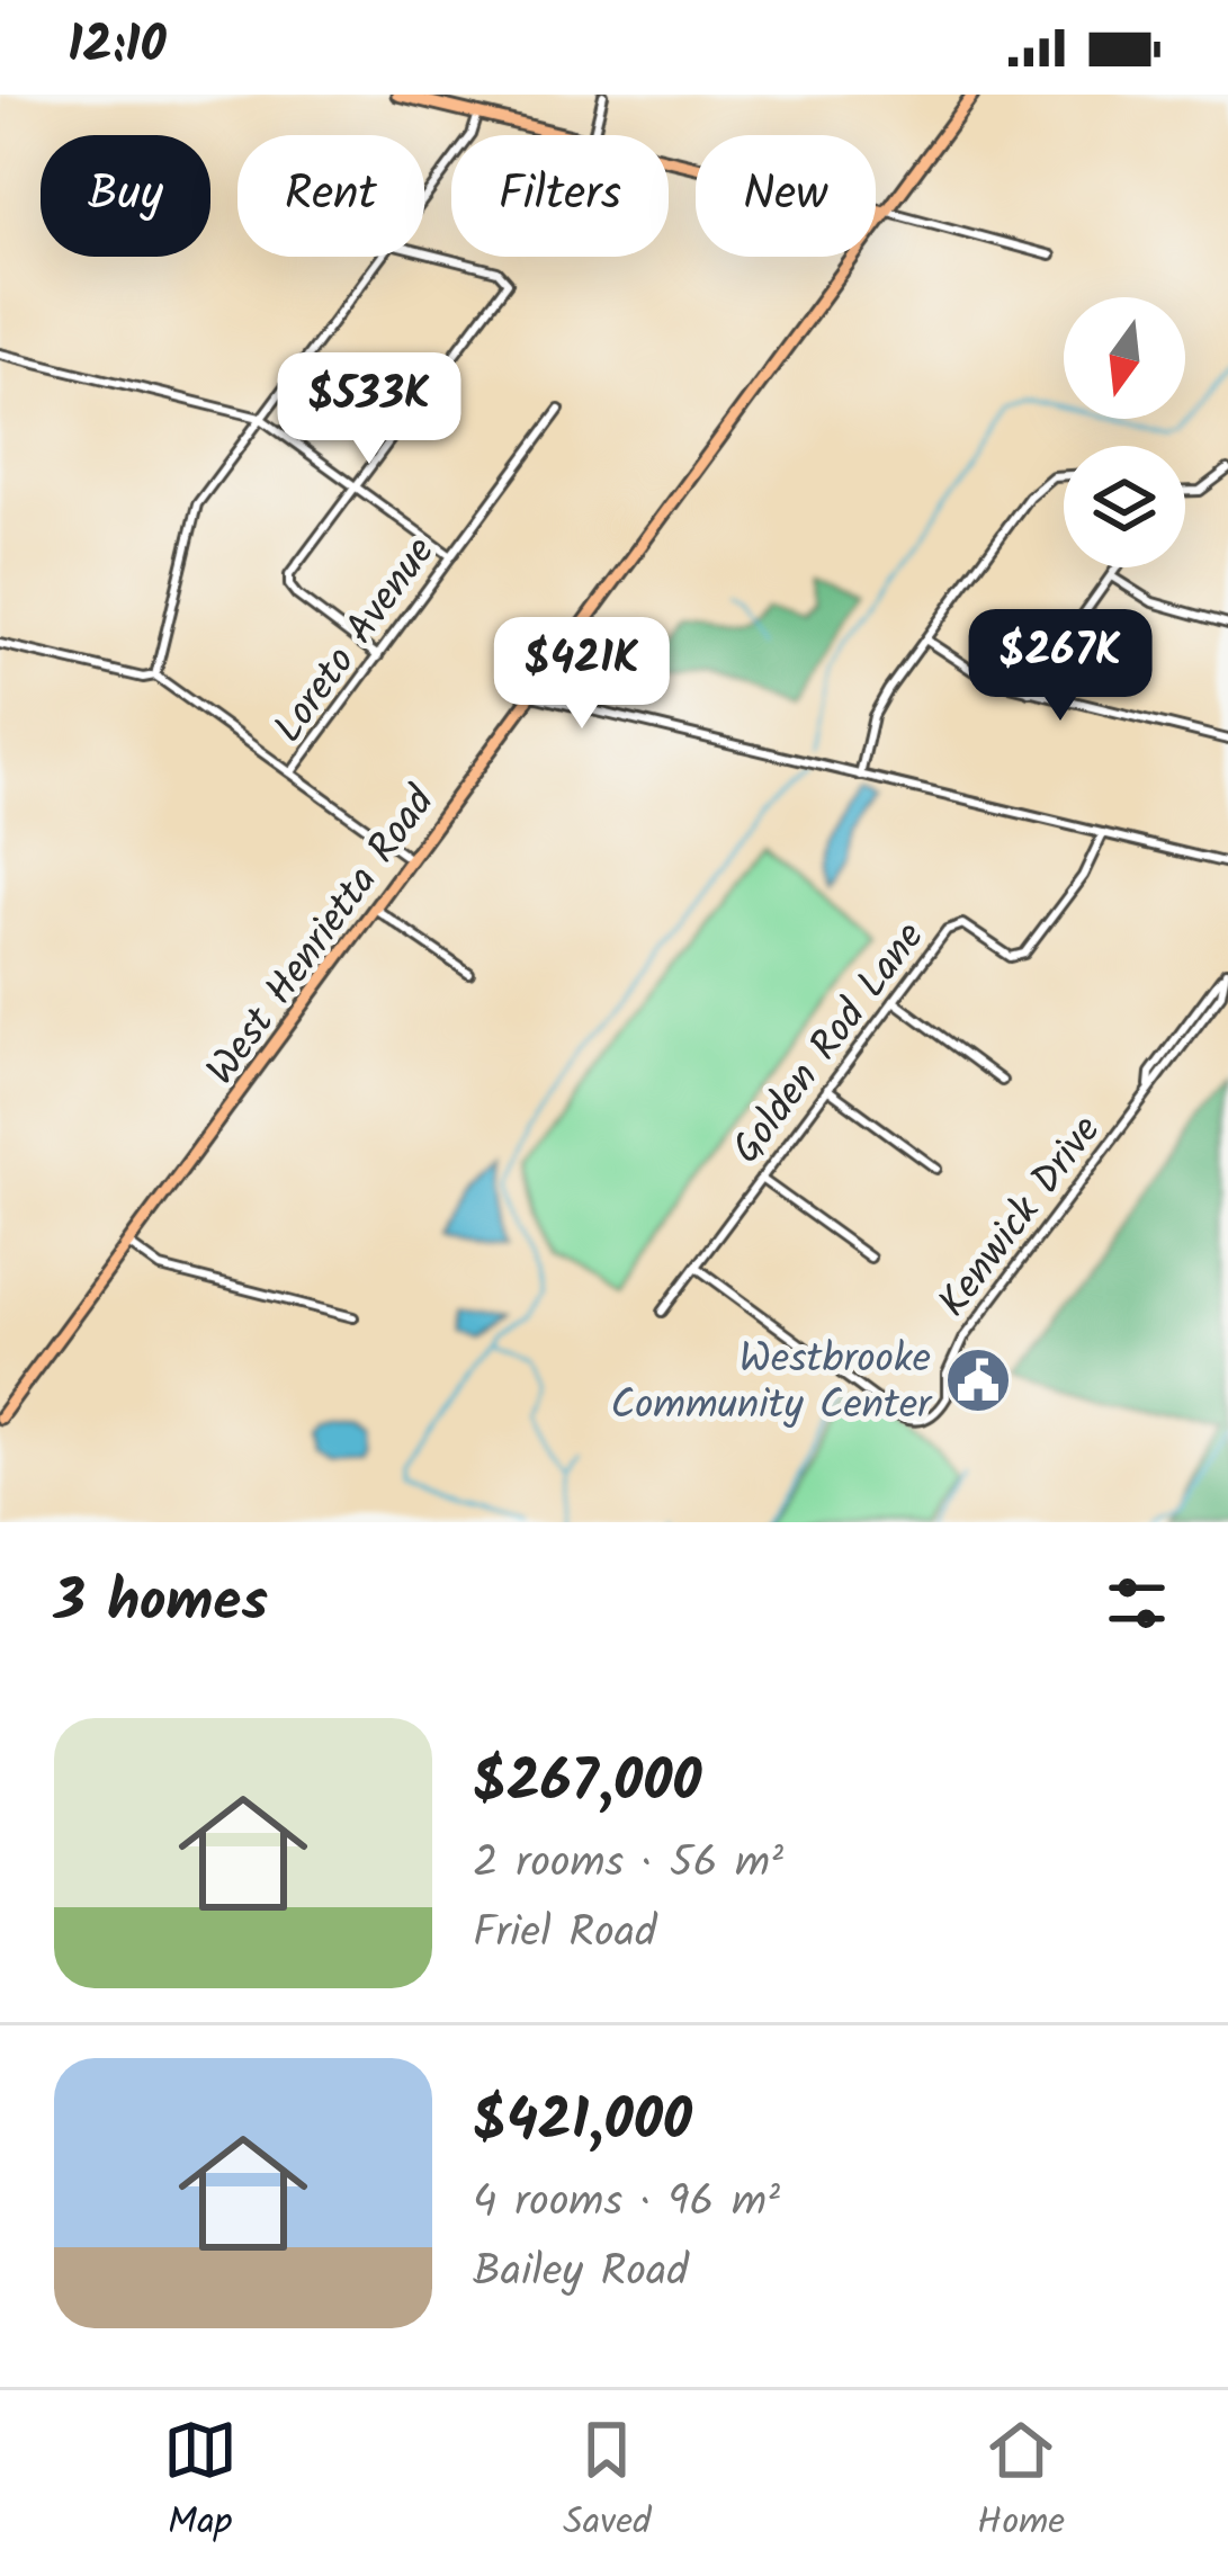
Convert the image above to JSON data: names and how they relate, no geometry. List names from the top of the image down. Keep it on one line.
{"streets":{"main road":["West Henrietta Road"],"street":["Loreto Avenue","Golden Rod Lane","Kenwick Drive"]},"crossings":[["Golden Rod Lane","Kenwick Drive"]],"places":{"public building":["Westbrooke Community Center"]},"north":"bottom","page":{"status":"12:10","chip":["Buy","Rent","Filters","New"],"price":["$533K","$267K","$421K"],"heading":"3 homes","list":[{"name":"$267,000","note":"2 rooms · 56 m² · Friel Road"},{"name":"$421,000","note":"4 rooms · 96 m² · Bailey Road"}],"tabs":["Map","Saved","Home"]}}
